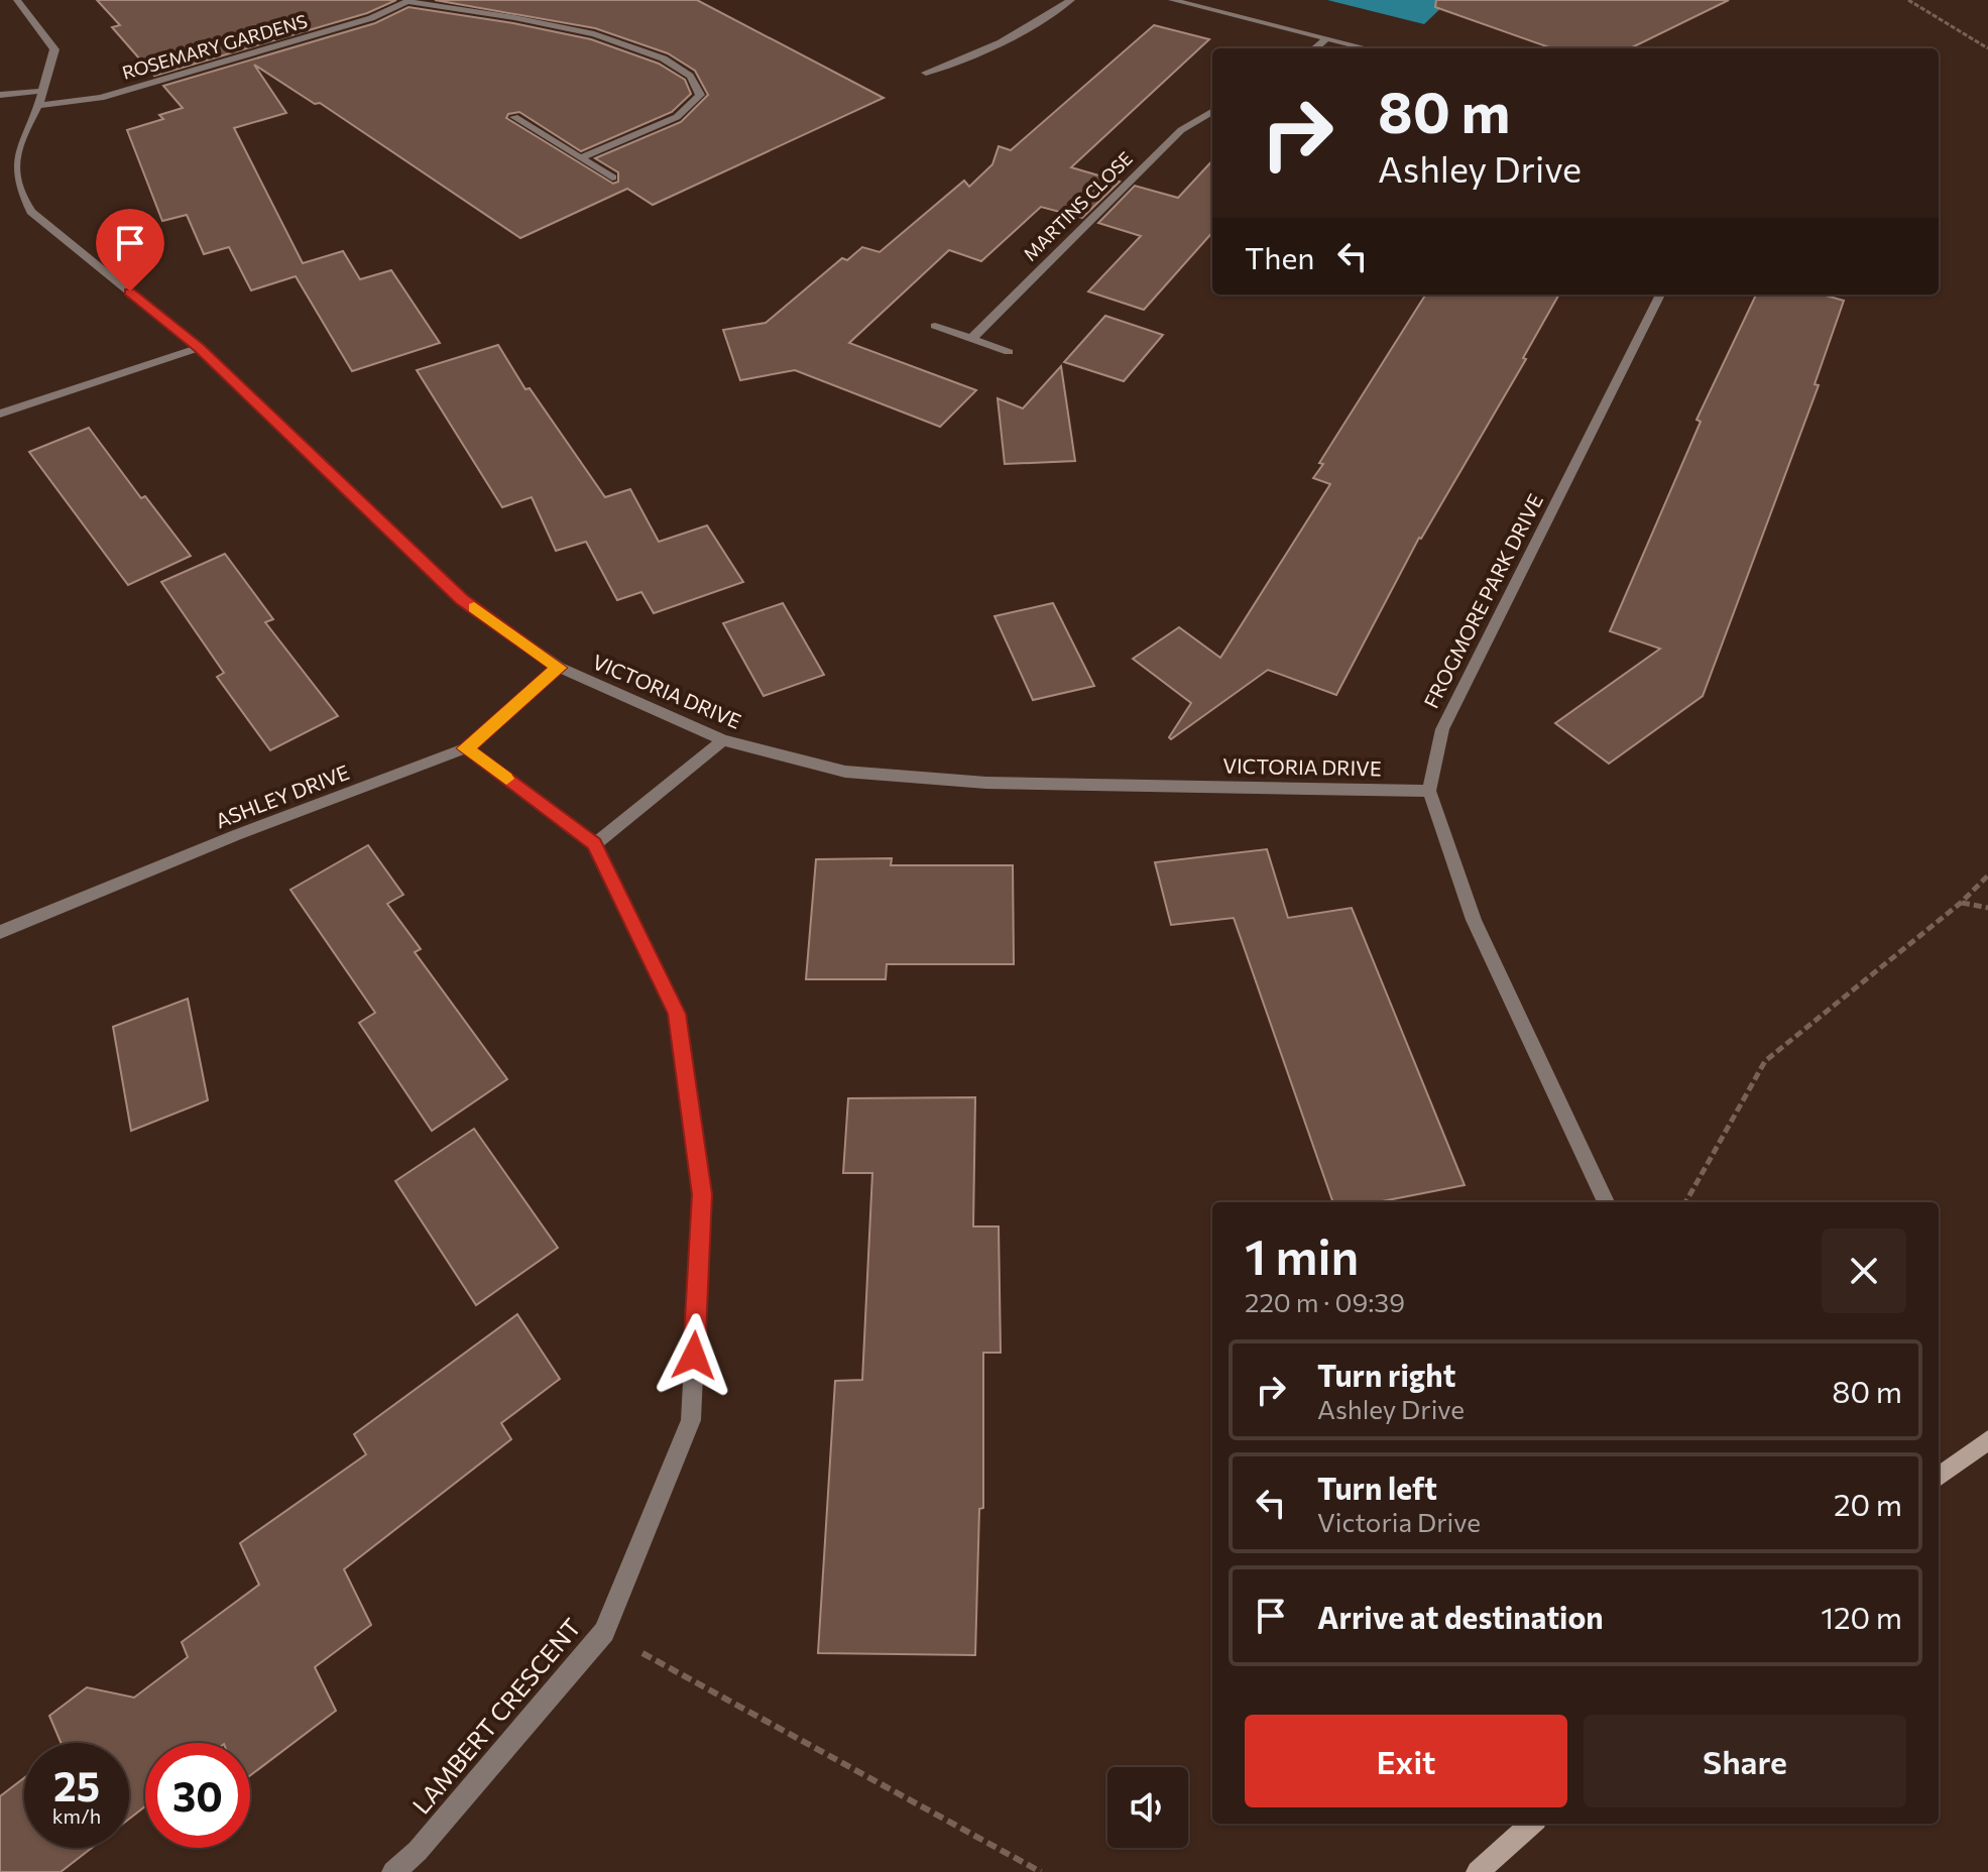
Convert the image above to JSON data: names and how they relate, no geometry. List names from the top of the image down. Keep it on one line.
{"streets":{"street":["ROSEMARY GARDENS","MARTINS CLOSE","FROGMORE PARK DRIVE","VICTORIA DRIVE","ASHLEY DRIVE","LAMBERT CRESCENT"]},"crossings":[["ROSEMARY GARDENS","VICTORIA DRIVE"],["FROGMORE PARK DRIVE","VICTORIA DRIVE"],["VICTORIA DRIVE","ASHLEY DRIVE"],["ASHLEY DRIVE","LAMBERT CRESCENT"]],"page":{"turn":["80 m","Ashley Drive"],"then":"Then","heading":["1 min","220 m · 09:39"],"list":[{"name":"Turn right","note":"Ashley Drive","value":"80 m"},{"name":"Turn left","note":"Victoria Drive","value":"20 m"},{"name":"Arrive at destination","value":"120 m"}],"buttons":["Exit","Share"],"speed":"25 km/h","limit":"30"}}
